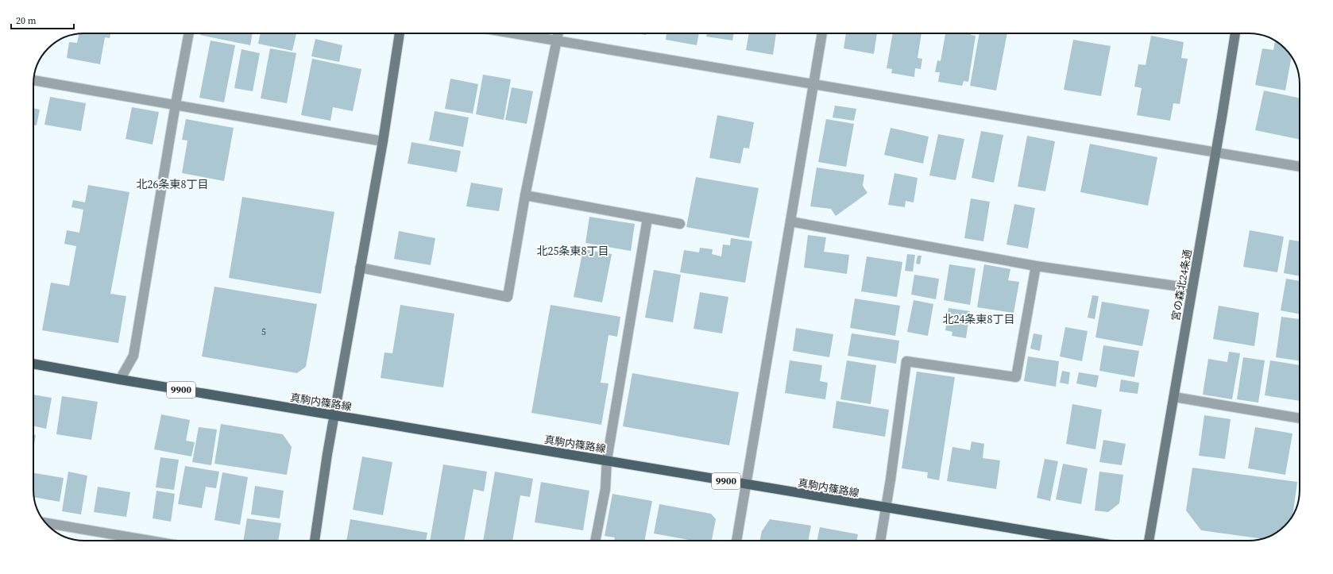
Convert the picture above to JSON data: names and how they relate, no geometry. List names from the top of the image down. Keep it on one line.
{"streets":{"main road":["9900","真駒内篠路線"],"street":["宮の森北24条通"]},"districts":["北26条東8丁目","北25条東8丁目","北24条東8丁目"],"house_numbers":["5"],"scale_bar":"20 m"}
